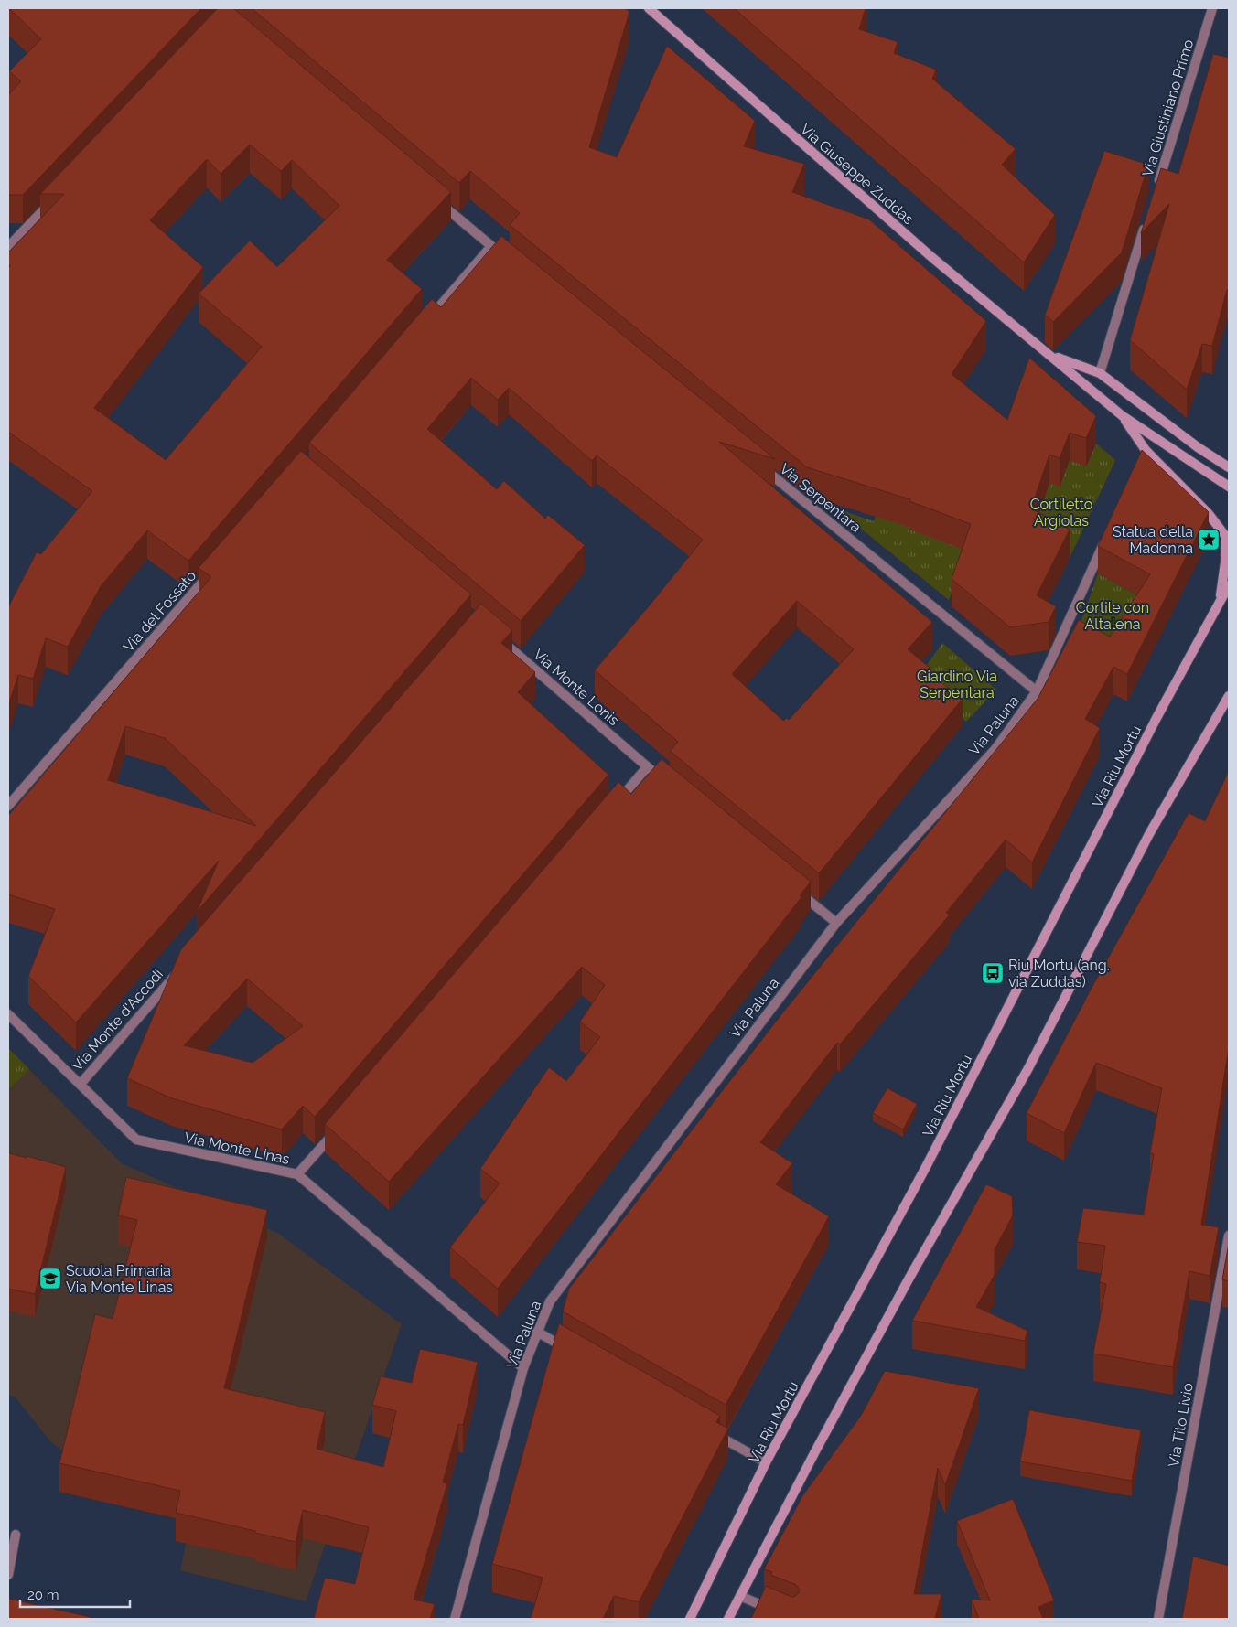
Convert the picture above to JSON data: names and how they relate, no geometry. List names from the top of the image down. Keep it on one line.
{"streets":{"main road":["Via Giuseppe Zuddas","Via Riu Mortu"],"street":["Via Giustiniano Primo","Via Serpentara","Via del Fossato","Via Monte Lonis","Via Paluna","Via Monte d'Accodi","Via Monte Linas","Via Tito Livio"]},"crossings":[["Via Giuseppe Zuddas","Via Riu Mortu"],["Via Serpentara","Via Paluna"],["Via Paluna","Via Monte Linas"],["Via Monte d'Accodi","Via Monte Linas"]],"parks":["Cortiletto Argiolas","Cortile con Altalena","Giardino Via Serpentara"],"places":{"place":["Statua della Madonna"],"bus stop":["Riu Mortu (ang. via Zuddas)"],"school or university":["Scuola Primaria Via Monte Linas"]},"scale_bar":"20 m"}
